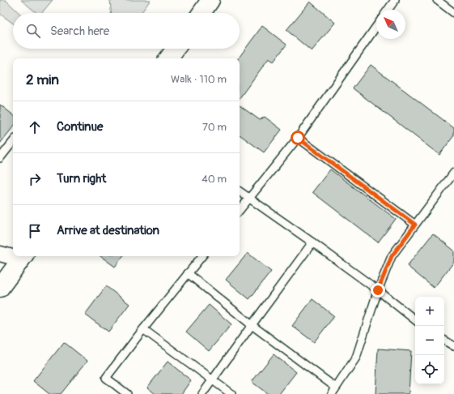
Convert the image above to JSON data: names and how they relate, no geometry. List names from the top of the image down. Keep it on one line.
{"north":"top left","page":{"search":"Search here","heading":["2 min","Walk · 110 m"],"list":[["Continue","70 m"],["Turn right","40 m"],"Arrive at destination"],"map_buttons":["+","−"]}}
